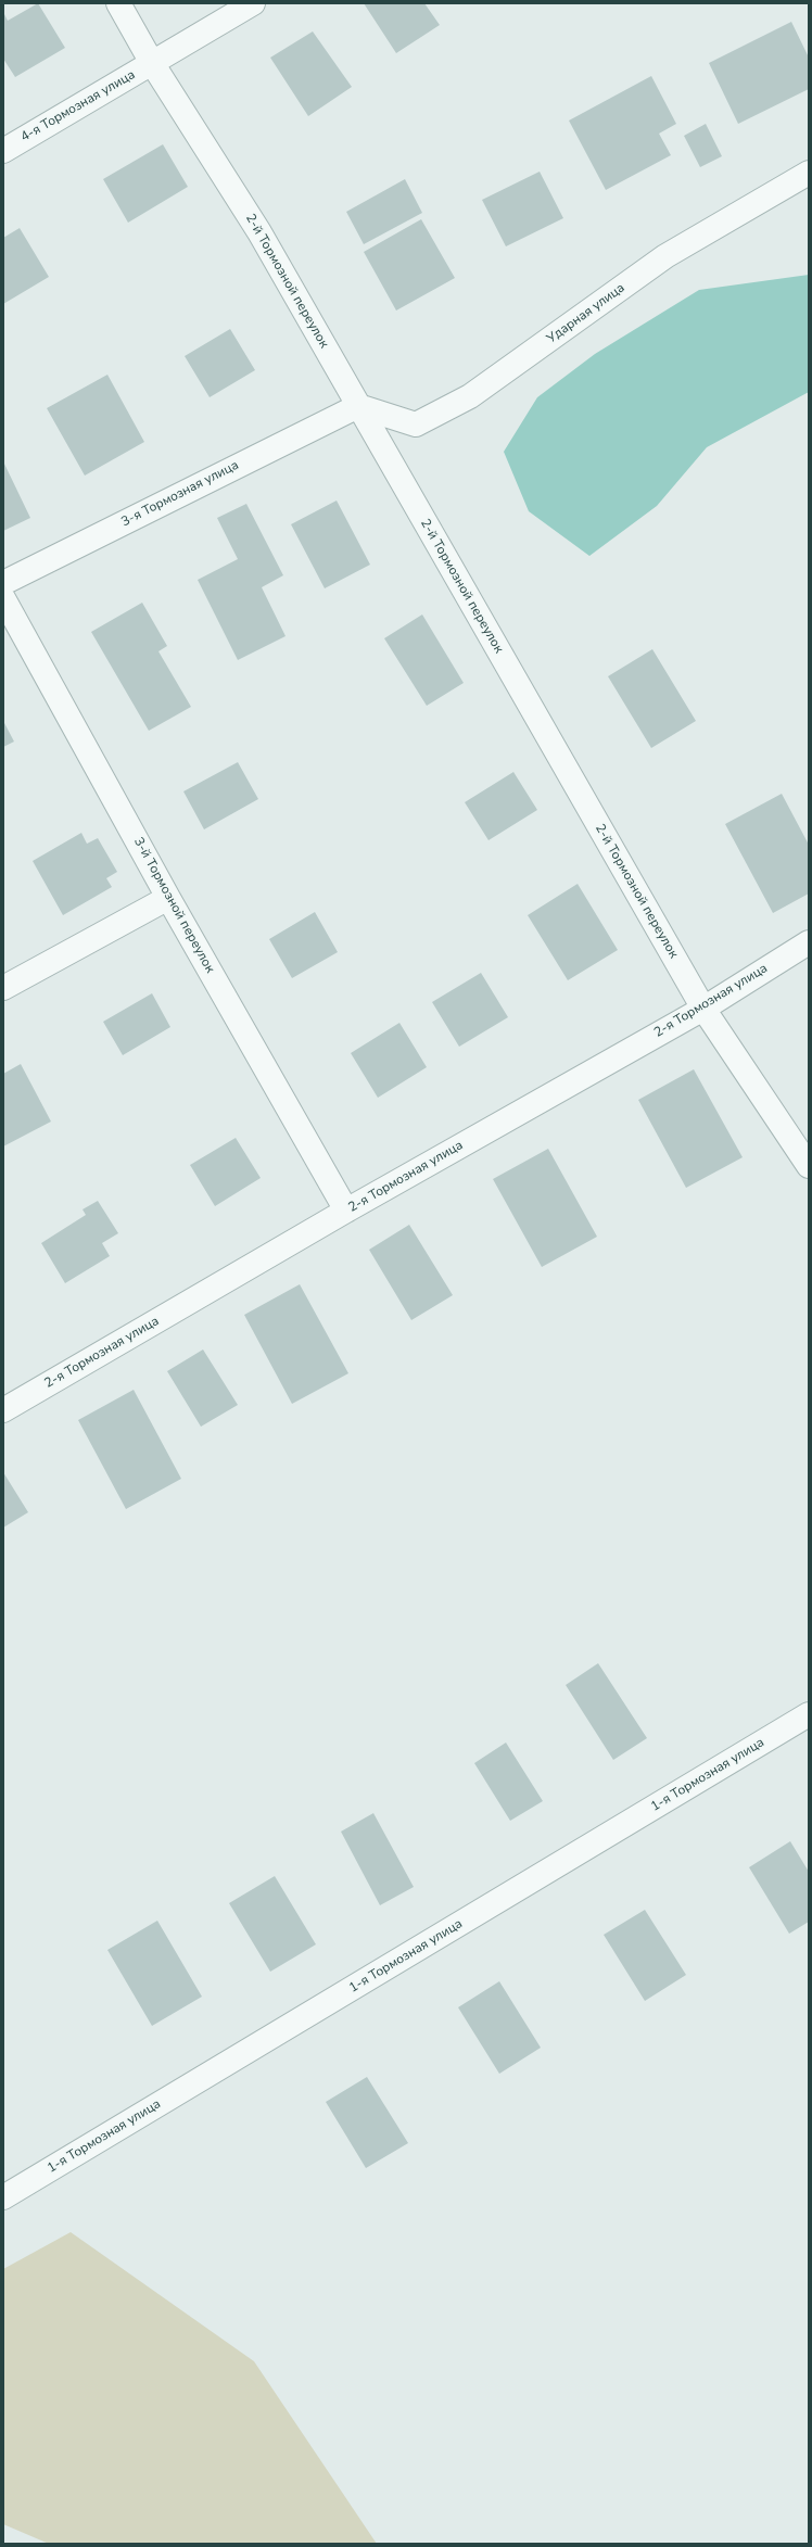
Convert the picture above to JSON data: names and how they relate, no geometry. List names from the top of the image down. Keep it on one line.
{"streets":{"street":["4-я Тормозная улица","2-й Тормозной переулок","Ударная улица","3-я Тормозная улица","3-й Тормозной переулок","2-я Тормозная улица","1-я Тормозная улица"]},"crossings":[["4-я Тормозная улица","2-й Тормозной переулок"],["2-й Тормозной переулок","Ударная улица"],["2-й Тормозной переулок","3-я Тормозная улица"],["2-й Тормозной переулок","2-я Тормозная улица"],["Ударная улица","3-я Тормозная улица"],["3-й Тормозной переулок","2-я Тормозная улица"]]}
